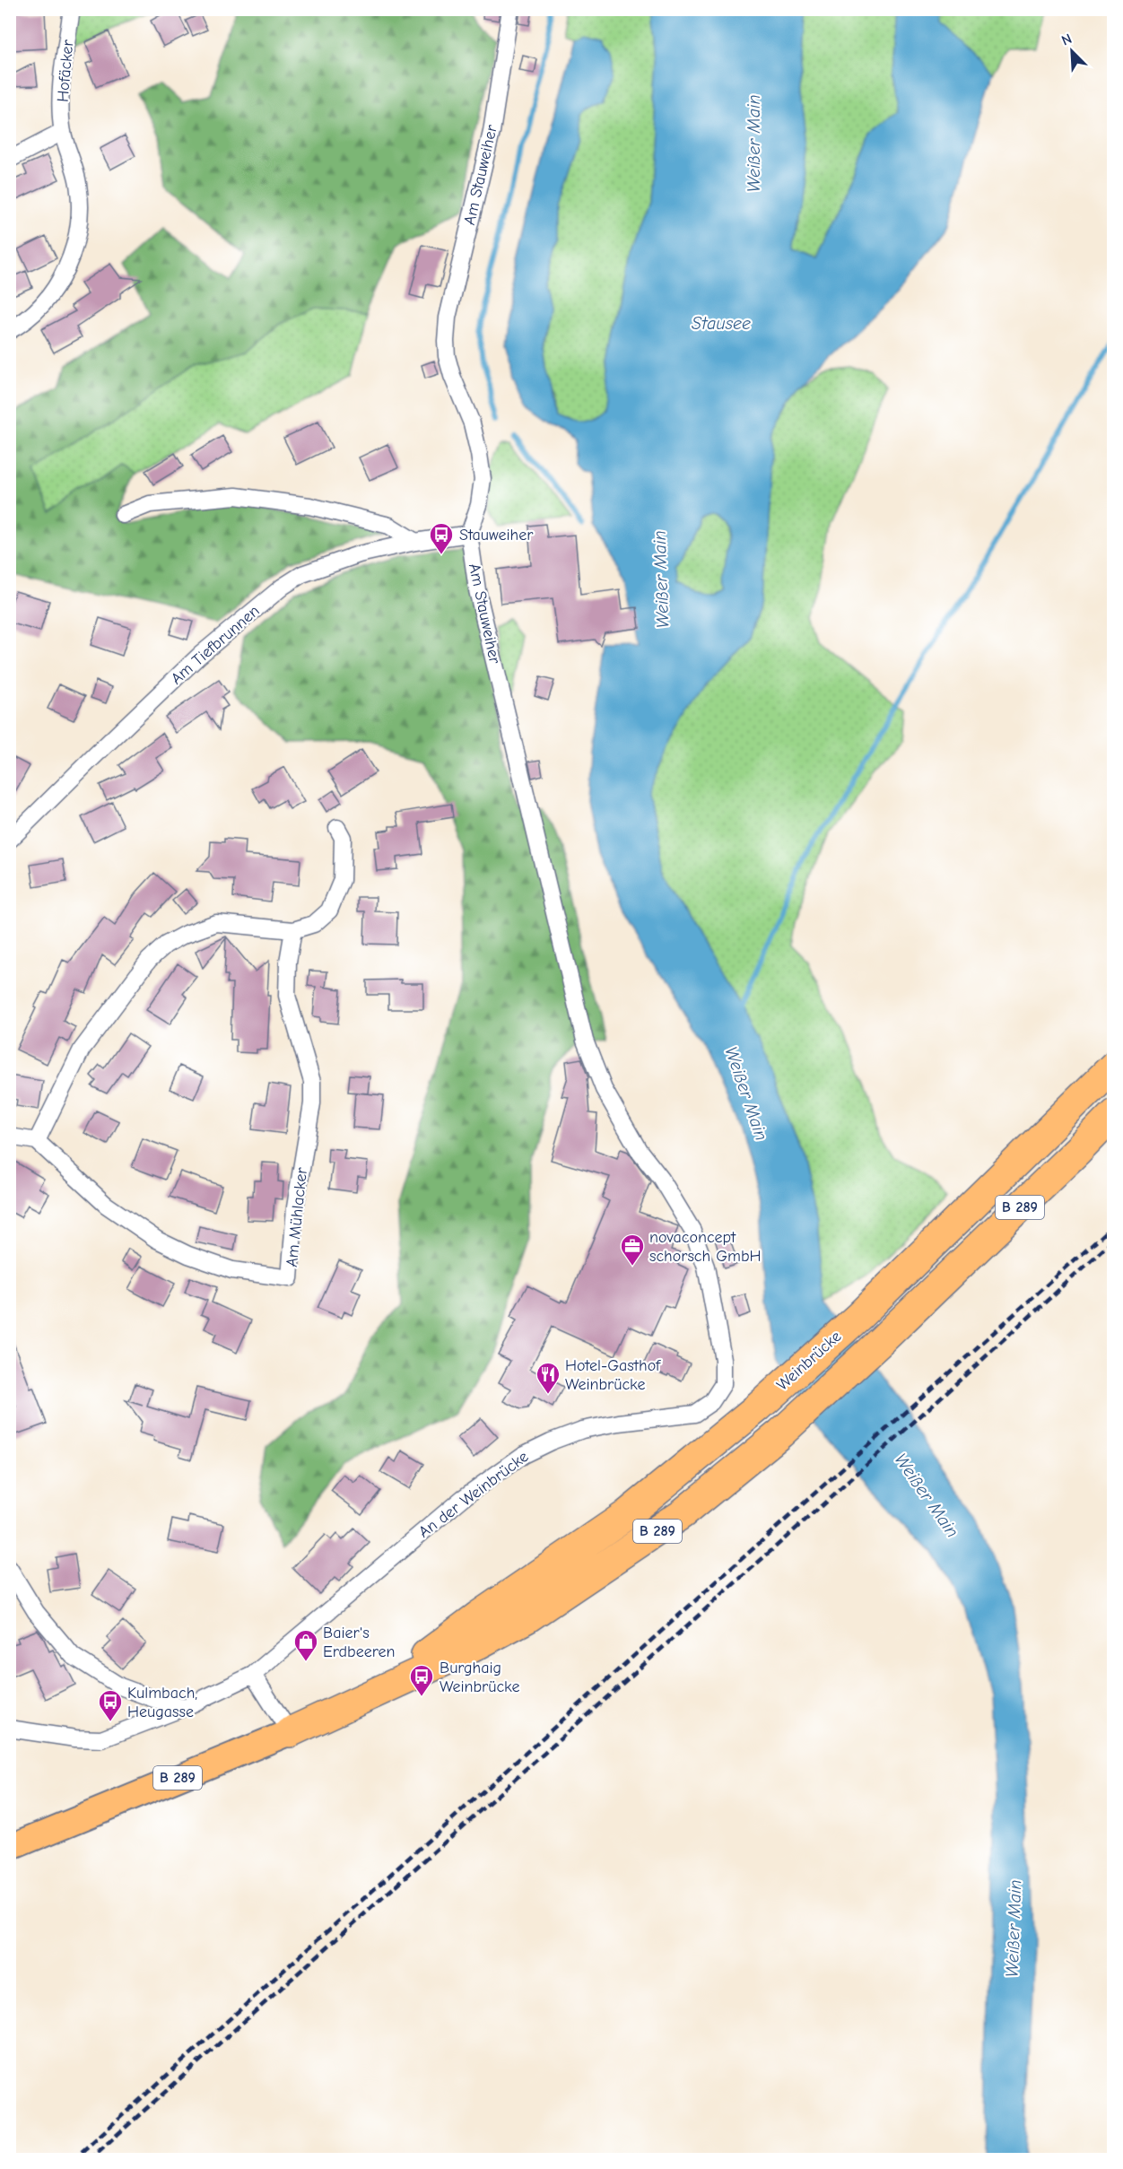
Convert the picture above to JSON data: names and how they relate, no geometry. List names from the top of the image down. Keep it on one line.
{"streets":{"highway":["B 289","Weinbrücke"],"street":["Hofäcker","Am Stauweiher","Am Tiefbrunnen","Am Mühlacker","An der Weinbrücke"]},"crossings":[["Am Stauweiher","Am Tiefbrunnen"],["Am Stauweiher","An der Weinbrücke"],["B 289","Weinbrücke"]],"water":["Weißer Main","Stausee"],"places":{"bus stop":["Stauweiher","Burghaig Weinbrücke","Kulmbach, Heugasse"],"office":["novaconcept schorsch GmbH"],"restaurant":["Hotel-Gasthof Weinbrücke"],"shop":["Baier's Erdbeeren"]},"north":"top left"}
